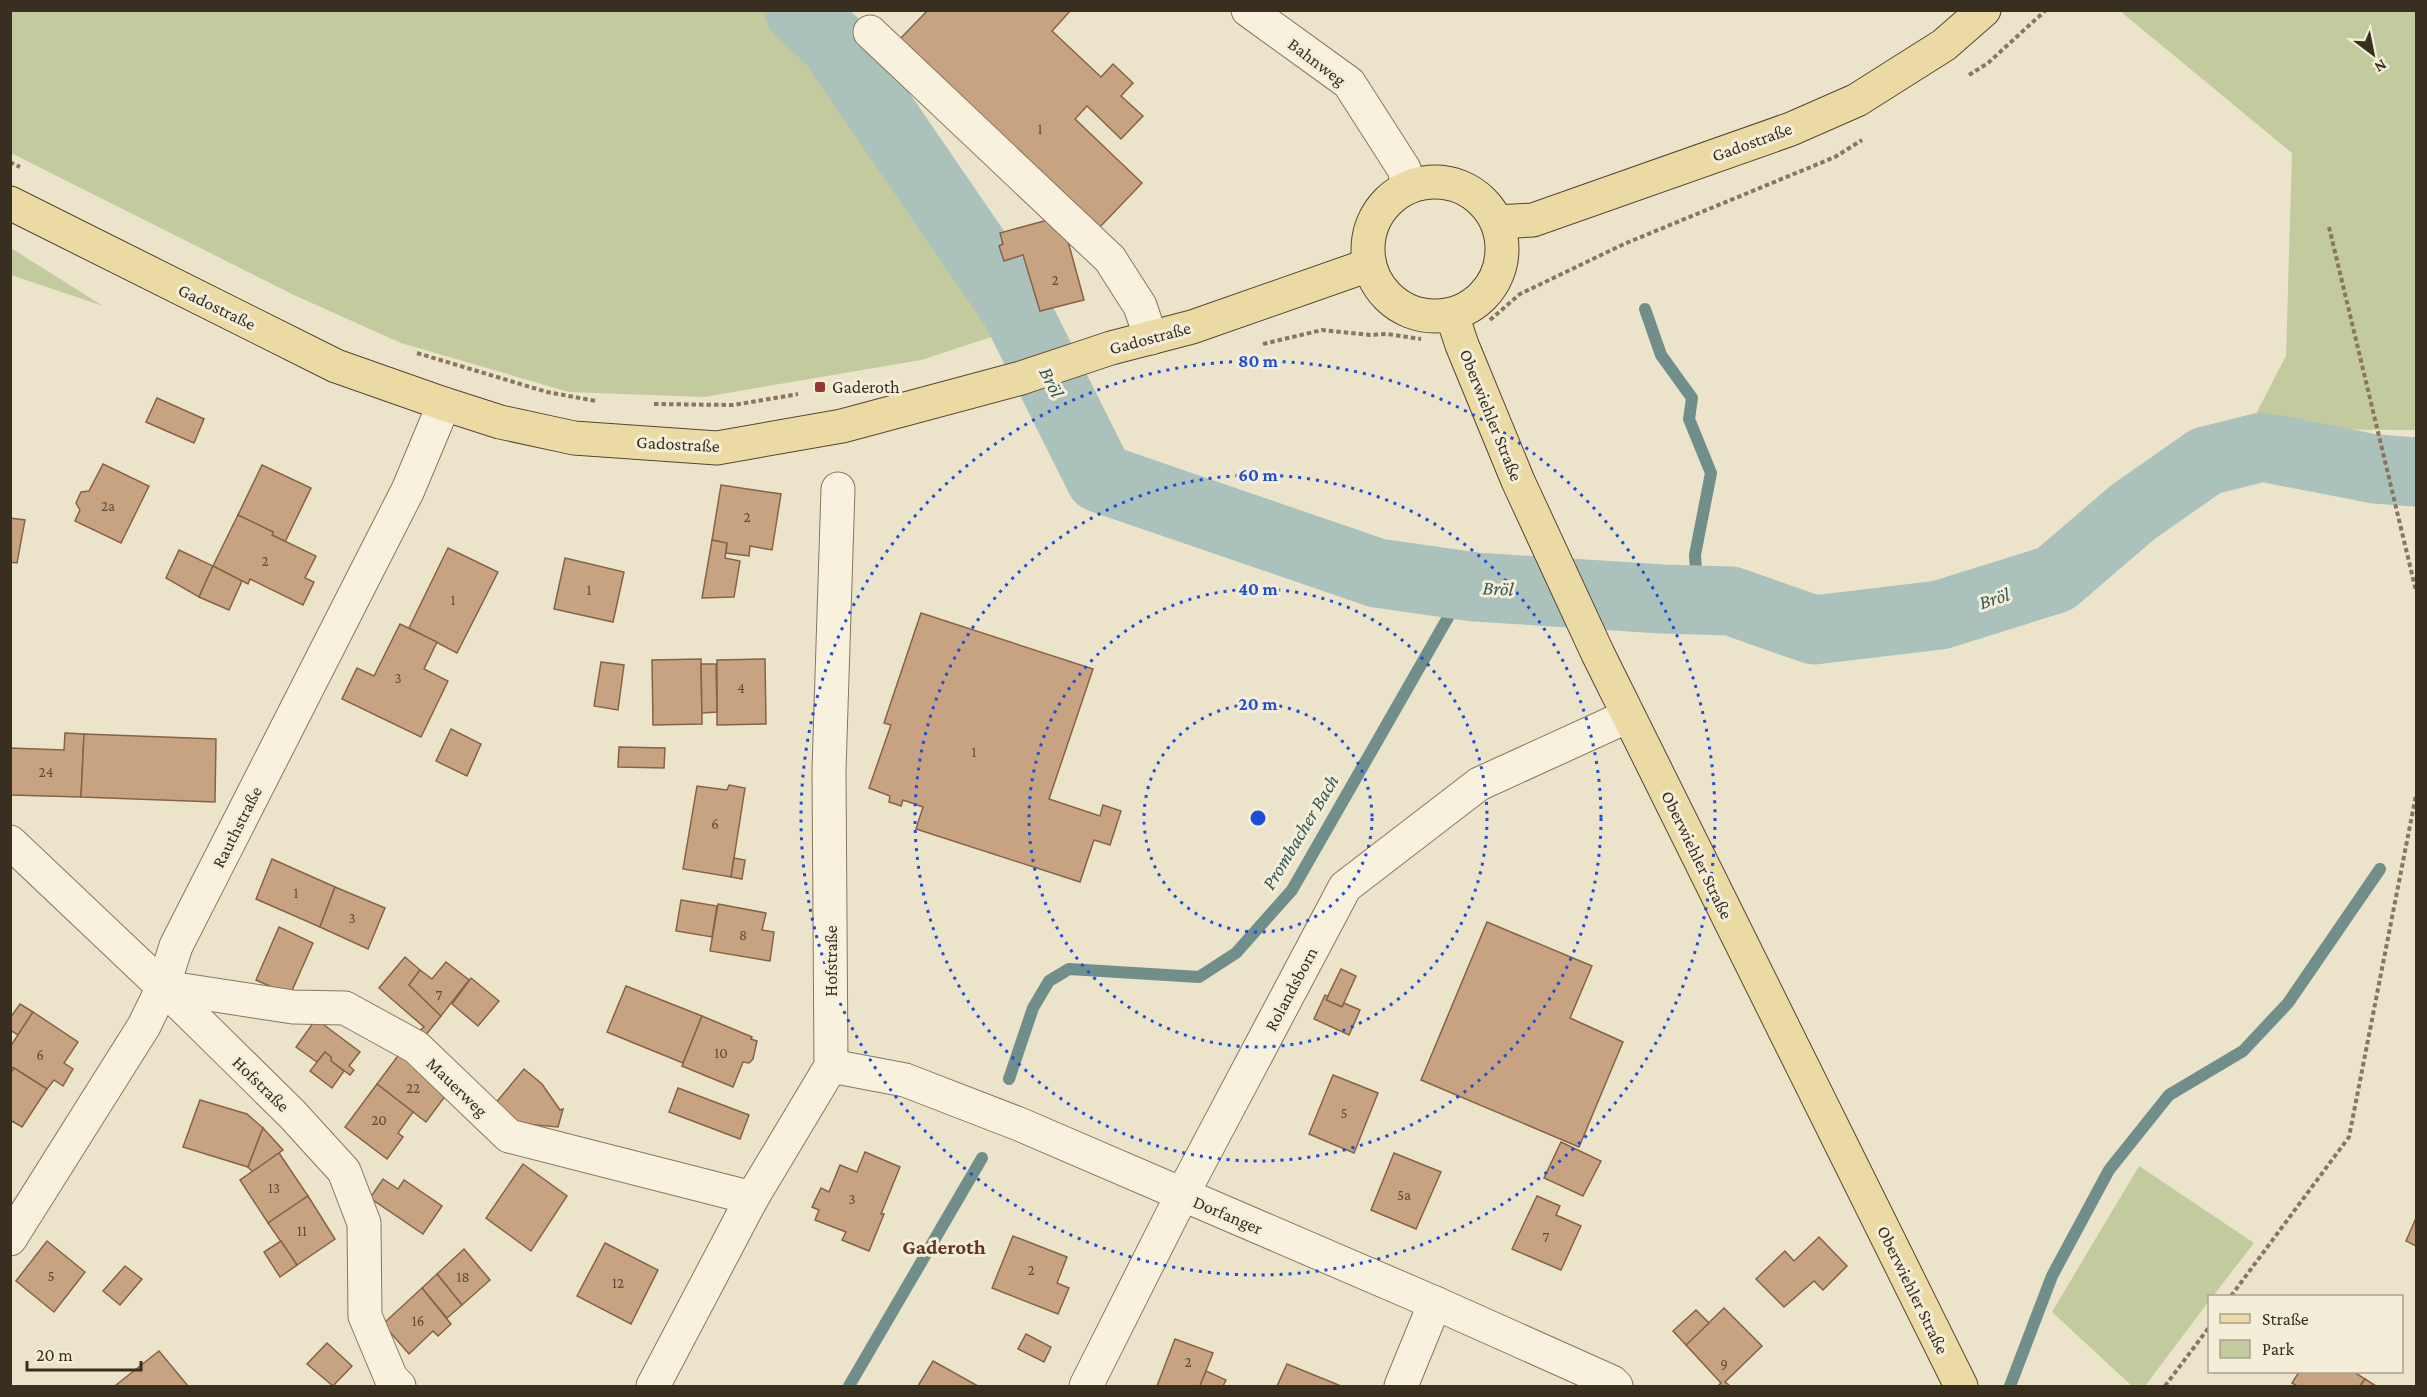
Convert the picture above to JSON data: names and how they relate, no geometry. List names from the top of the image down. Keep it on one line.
{"streets":{"main road":["Gadostraße","Oberwiehler Straße"],"street":["Bahnweg","Rauthstraße","Hofstraße","Rolandsborn","Mauerweg","Dorfanger"]},"crossings":[["Bahnweg","Gadostraße"],["Bahnweg","Oberwiehler Straße"],["Gadostraße","Oberwiehler Straße"],["Gadostraße","Rauthstraße"],["Oberwiehler Straße","Rolandsborn"],["Rauthstraße","Hofstraße"],["Rauthstraße","Mauerweg"],["Hofstraße","Mauerweg"],["Hofstraße","Dorfanger"],["Rolandsborn","Dorfanger"]],"districts":["Gaderoth"],"water":["Bröl","Prombacher Bach"],"places":{"transit":["Gaderoth"]},"house_numbers":["1","2","2a","2","2","1","1","3","4","1","24","6","1","3","8","7","10","6","22","5","20","13","5a","3","11","7","2","5","18","12","16","2","9"],"legend":["Straße","Park"],"scale_bar":"20 m","north":"bottom right","rings":["80 m","60 m","40 m","20 m"]}
